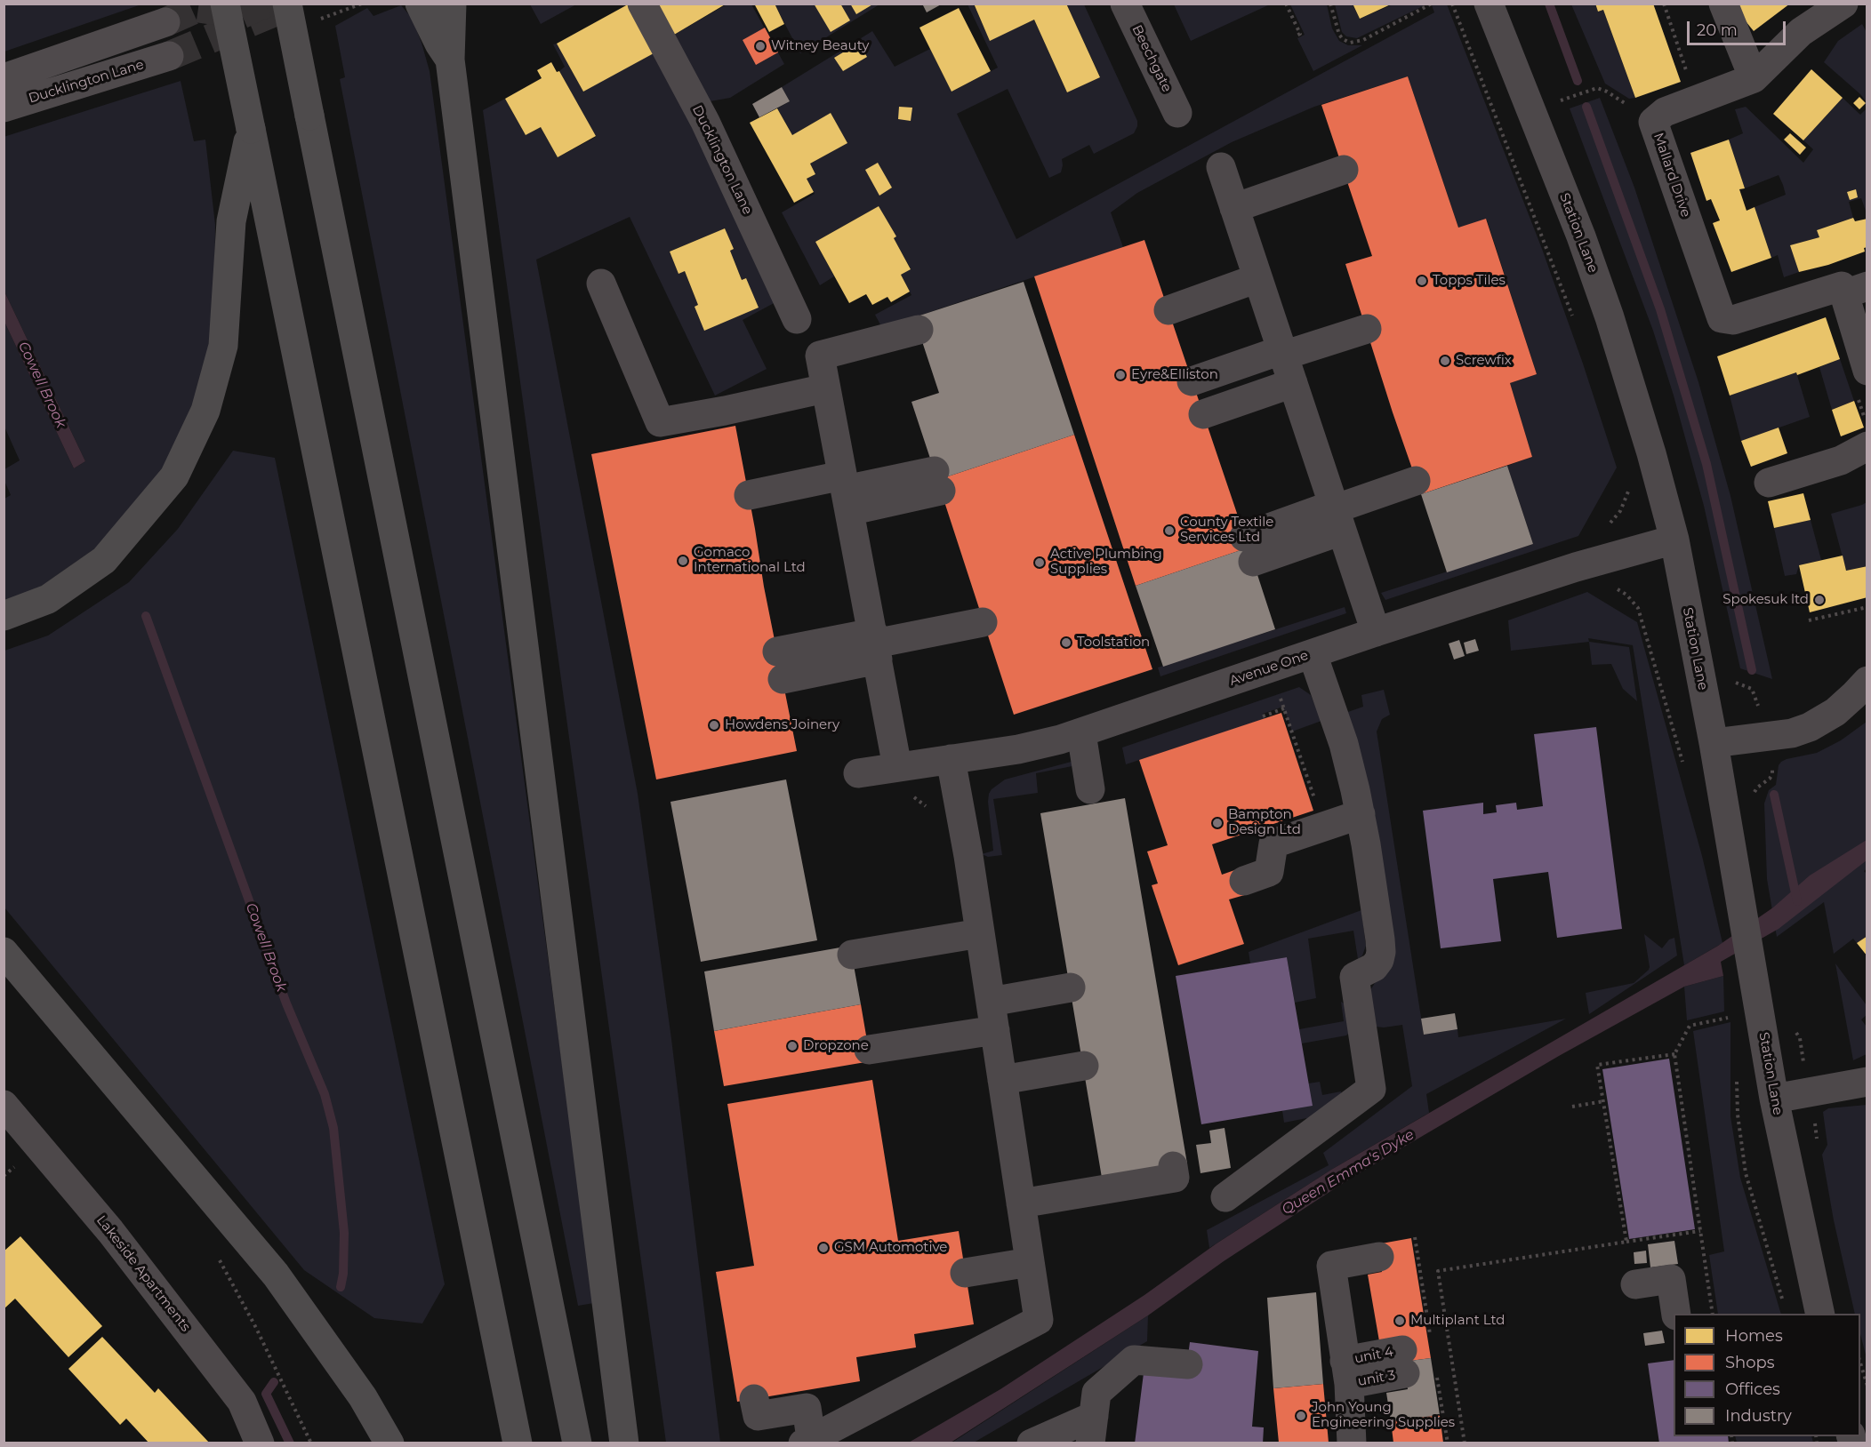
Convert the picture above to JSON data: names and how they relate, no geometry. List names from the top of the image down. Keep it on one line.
{"streets":{"main road":["Ducklington Lane"],"street":["Beechgate","Mallard Drive","Station Lane","Avenue One","Lakeside Apartments","unit 3"]},"crossings":[["Station Lane","Avenue One"]],"water":["Cowell Brook","Queen Emma's Dyke"],"places":["Witney Beauty","Topps Tiles","Screwfix","Eyre&Elliston","County Textile Services Ltd","Gomaco International Ltd","Active Plumbing Supplies","Spokesuk ltd","Toolstation","Howdens Joinery","Bampton Design Ltd","Dropzone","GSM Automotive","Multiplant Ltd","John Young Engineering Supplies"],"legend":["Homes","Shops","Offices","Industry"],"scale_bar":"20 m"}
